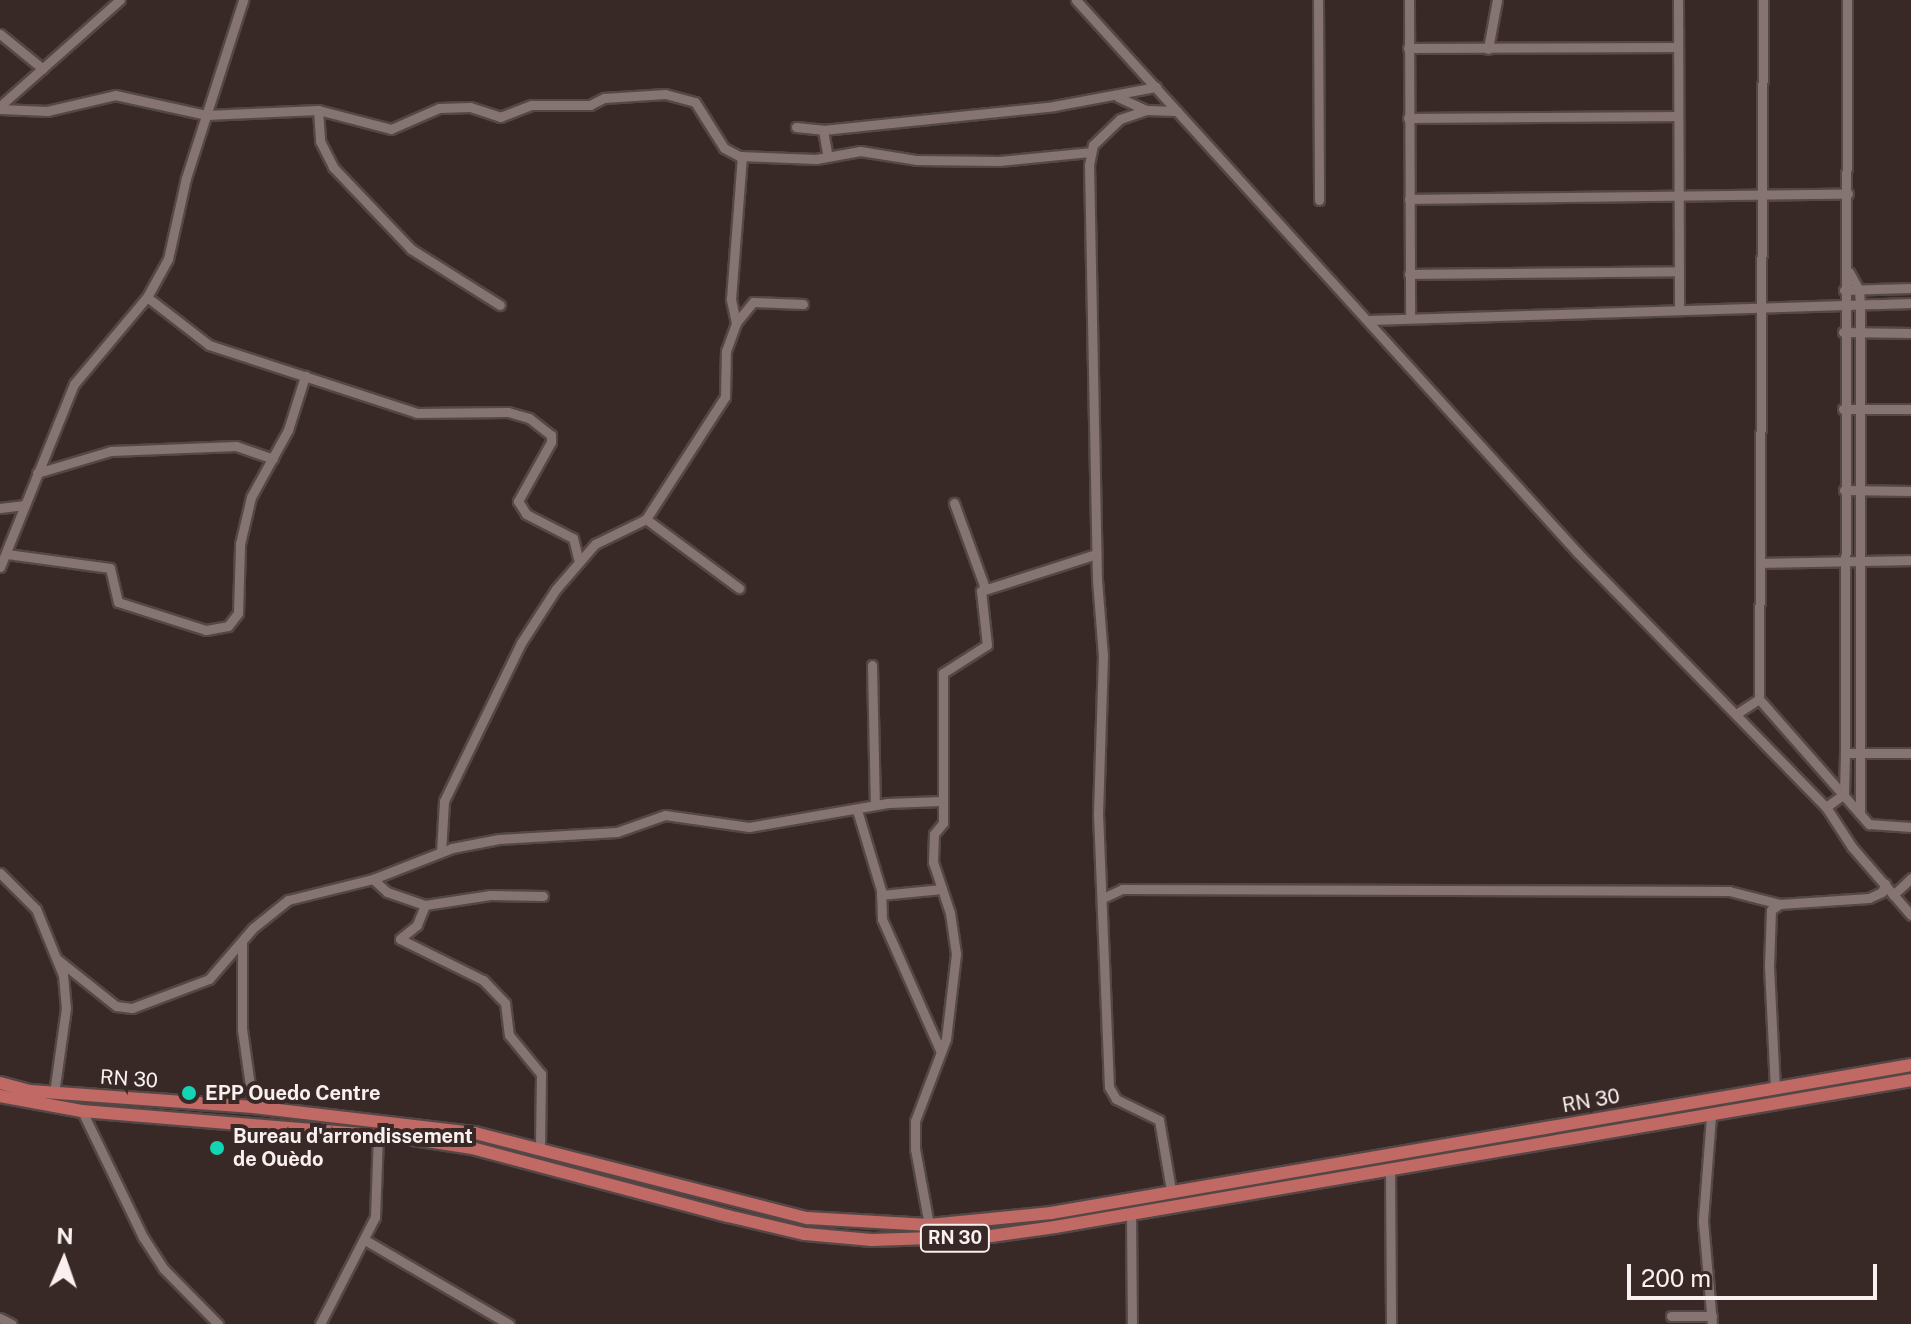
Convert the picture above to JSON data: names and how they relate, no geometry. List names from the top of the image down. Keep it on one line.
{"streets":{"main road":["RN 30"]},"places":["EPP Ouedo Centre","Bureau d'arrondissement de Ouèdo"],"scale_bar":"200 m","north":"top"}
